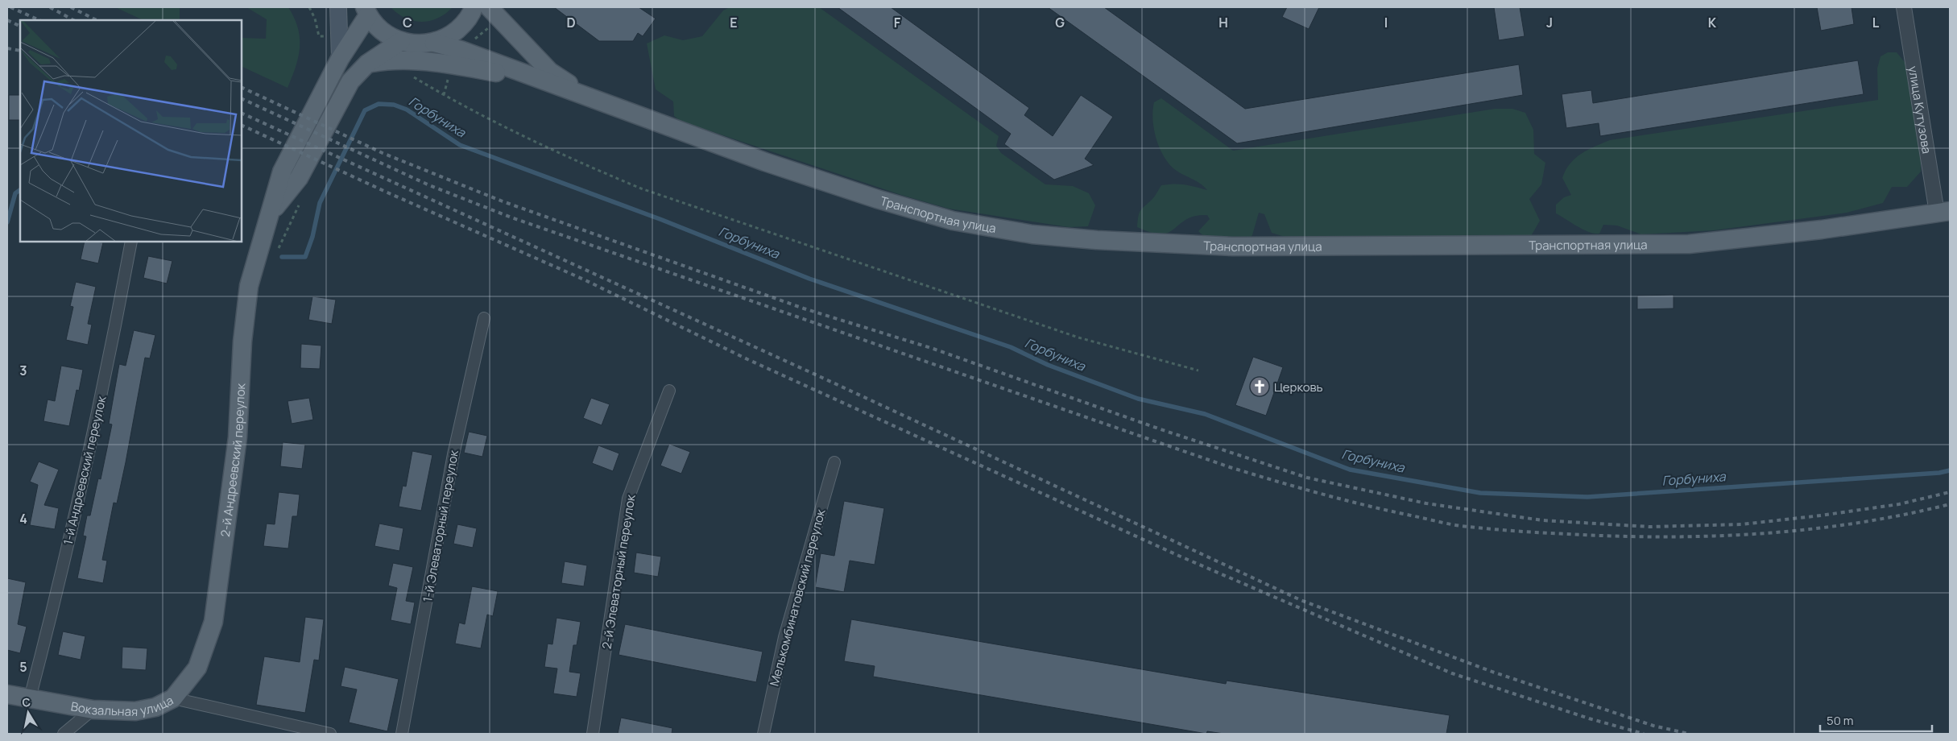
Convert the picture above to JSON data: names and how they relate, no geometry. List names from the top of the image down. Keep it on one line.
{"streets":{"main road":["Транспортная улица","2-й Андреевский переулок","Вокзальная улица"],"street":["улица Кутузова","1-й Андреевский переулок","1-й Элеваторный переулок","2-й Элеваторный переулок","Мелькомбинатовский переулок"]},"crossings":[["улица Кутузова","Транспортная улица"],["2-й Андреевский переулок","Вокзальная улица"],["1-й Андреевский переулок","Вокзальная улица"]],"water":["Горбуниха"],"places":{"church":["Церковь"]},"scale_bar":"50 m","north":"top","grid":{"columns":["C","D","E","F","G","H","I","J","K","L"],"rows":["3","4","5"]}}
